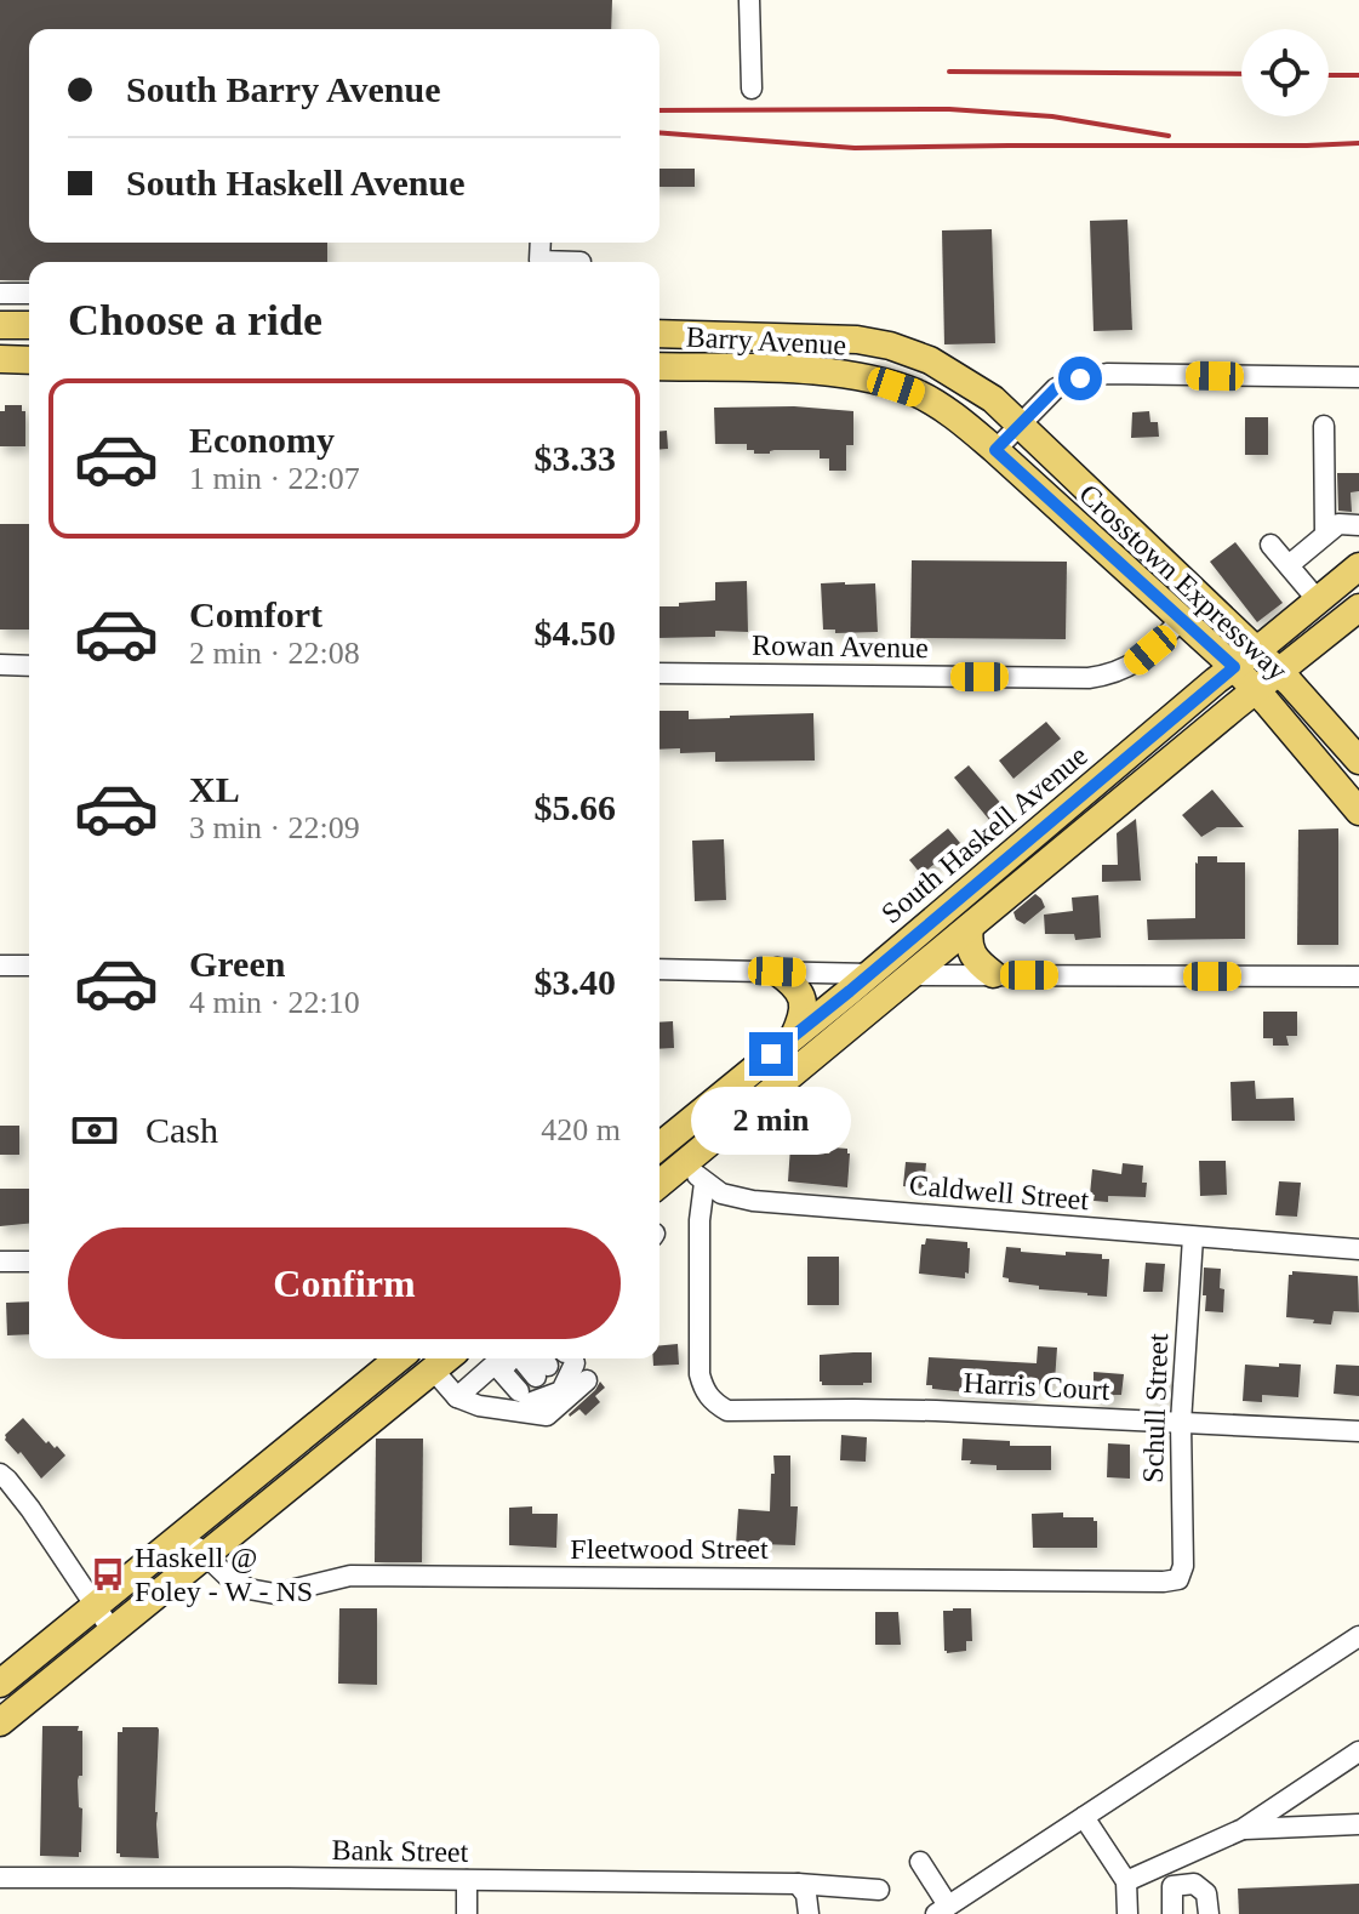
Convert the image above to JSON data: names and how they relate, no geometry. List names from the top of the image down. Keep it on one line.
{"streets":{"main road":["Barry Avenue","Crosstown Expressway","South Haskell Avenue"],"street":["Rowan Avenue","Caldwell Street","Harris Court","Schull Street","Fleetwood Street","Bank Street"]},"crossings":[["Barry Avenue","Crosstown Expressway"],["Crosstown Expressway","Rowan Avenue"],["Crosstown Expressway","South Haskell Avenue"],["Caldwell Street","Harris Court"],["Caldwell Street","Schull Street"],["Harris Court","Schull Street"],["Schull Street","Fleetwood Street"]],"places":{"bus stop":["Haskell @ Foley - W - NS"]},"page":{"banner":["South Barry Avenue","South Haskell Avenue"],"heading":"Choose a ride","list":[{"name":"Economy","note":"1 min · 22:07","value":"$3.33"},{"name":"Comfort","note":"2 min · 22:08","value":"$4.50"},{"name":"XL","note":"3 min · 22:09","value":"$5.66"},{"name":"Green","note":"4 min · 22:10","value":"$3.40"}],"pay":["Cash","420 m"],"bubble":"2 min","buttons":"Confirm"}}
